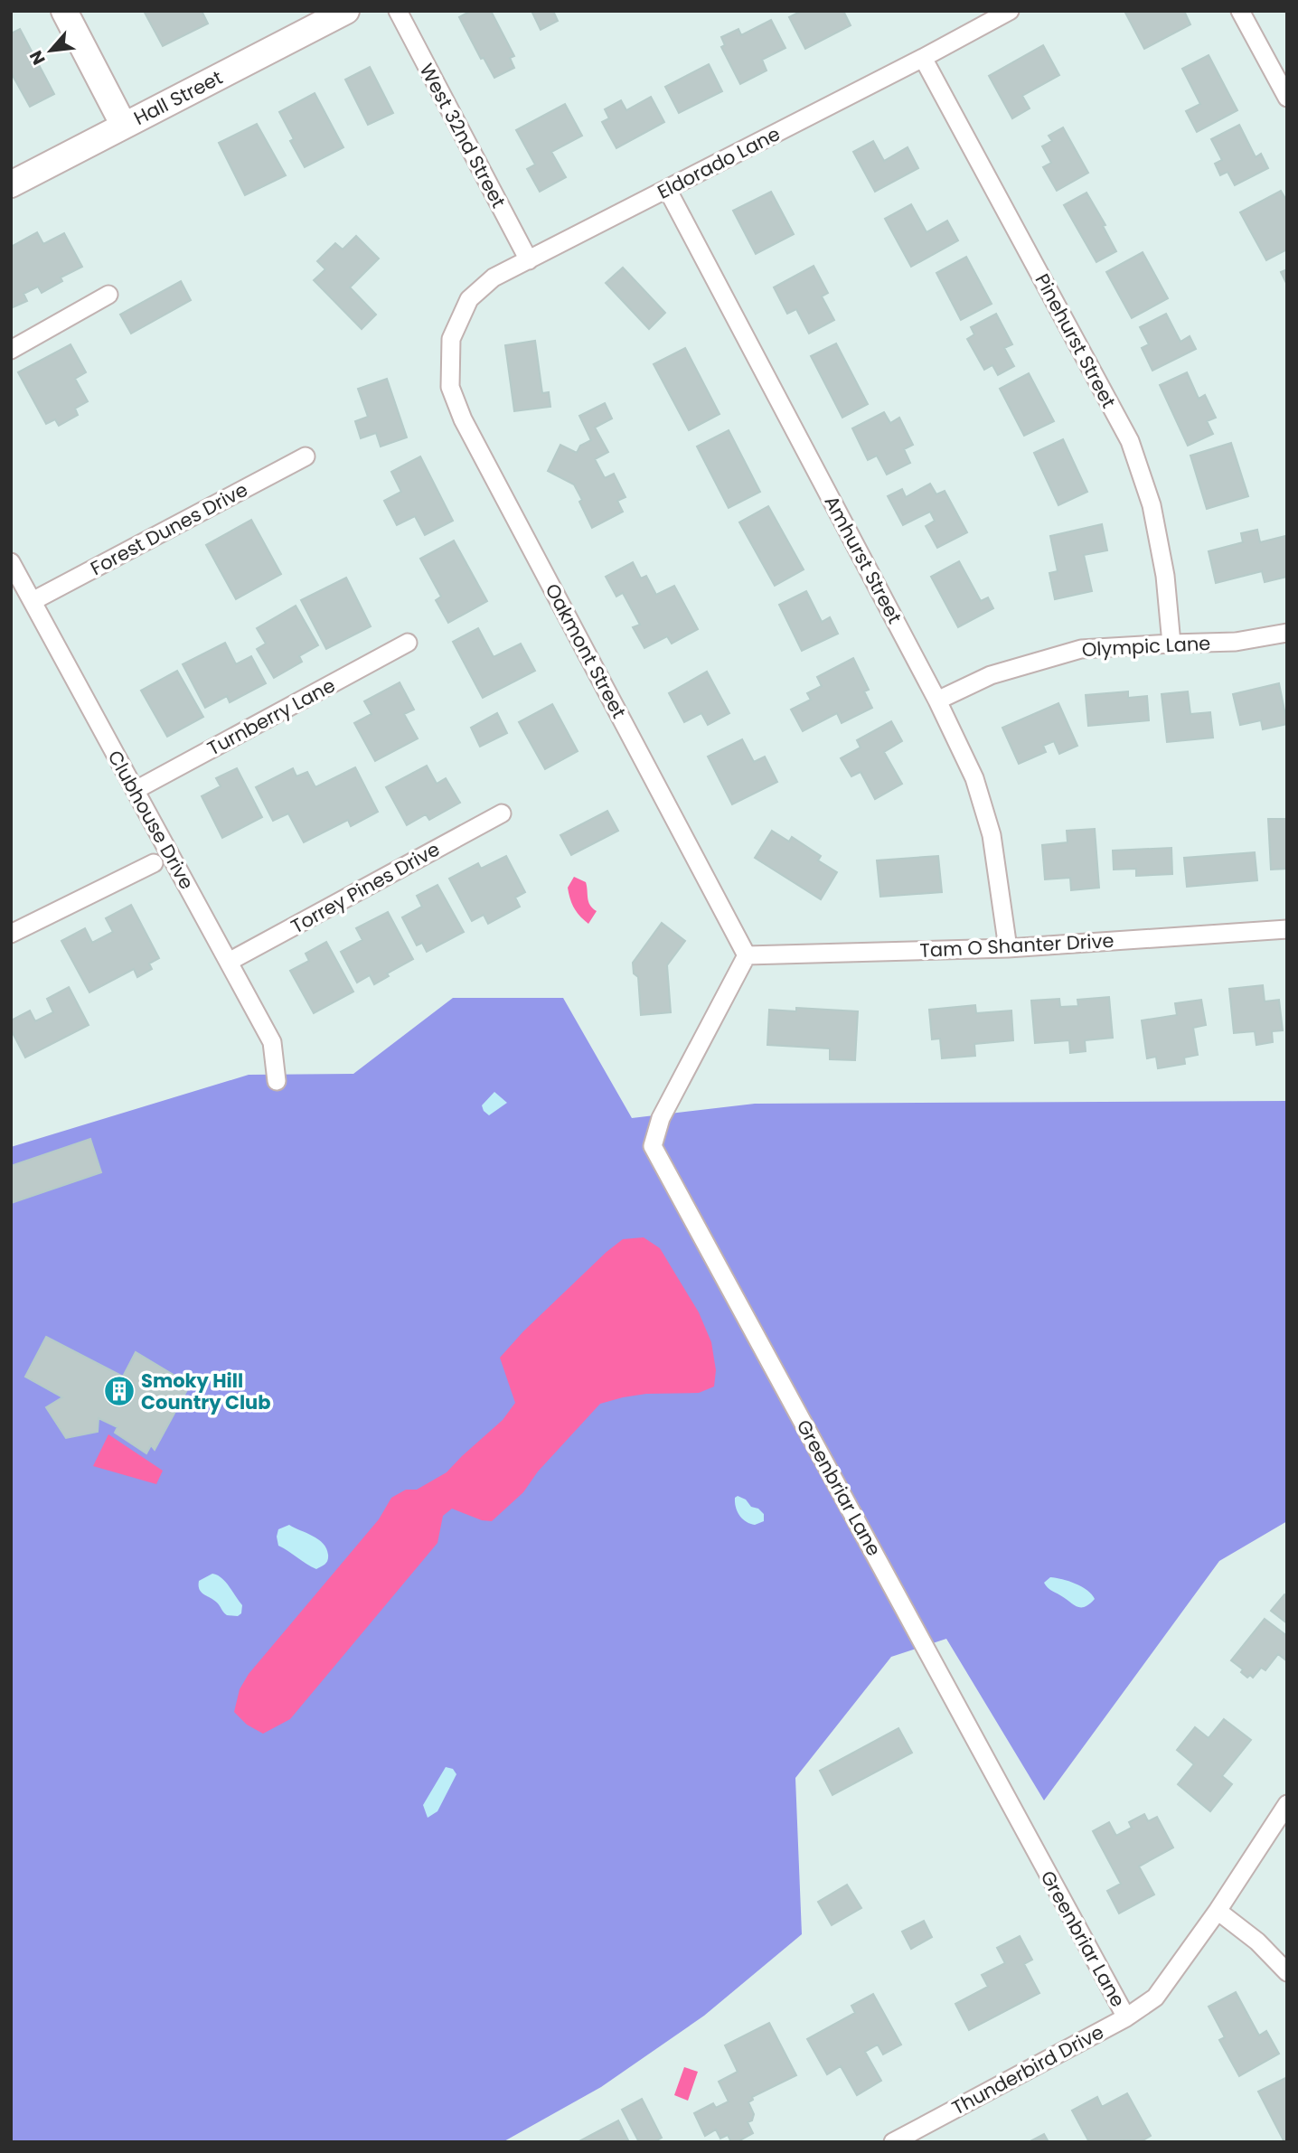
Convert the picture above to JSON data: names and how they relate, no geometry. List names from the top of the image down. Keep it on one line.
{"streets":{"street":["Hall Street","West 32nd Street","Eldorado Lane","Pinehurst Street","Forest Dunes Drive","Amhurst Street","Olympic Lane","Oakmont Street","Turnberry Lane","Clubhouse Drive","Torrey Pines Drive","Tam O Shanter Drive","Greenbriar Lane","Thunderbird Drive"]},"crossings":[["West 32nd Street","Eldorado Lane"],["Eldorado Lane","Pinehurst Street"],["Eldorado Lane","Amhurst Street"],["Eldorado Lane","Oakmont Street"],["Pinehurst Street","Olympic Lane"],["Forest Dunes Drive","Clubhouse Drive"],["Amhurst Street","Olympic Lane"],["Amhurst Street","Tam O Shanter Drive"],["Oakmont Street","Tam O Shanter Drive"],["Oakmont Street","Greenbriar Lane"],["Turnberry Lane","Clubhouse Drive"],["Clubhouse Drive","Torrey Pines Drive"],["Tam O Shanter Drive","Greenbriar Lane"],["Greenbriar Lane","Thunderbird Drive"]],"places":{"building":["Smoky Hill Country Club"]},"north":"bottom left"}
